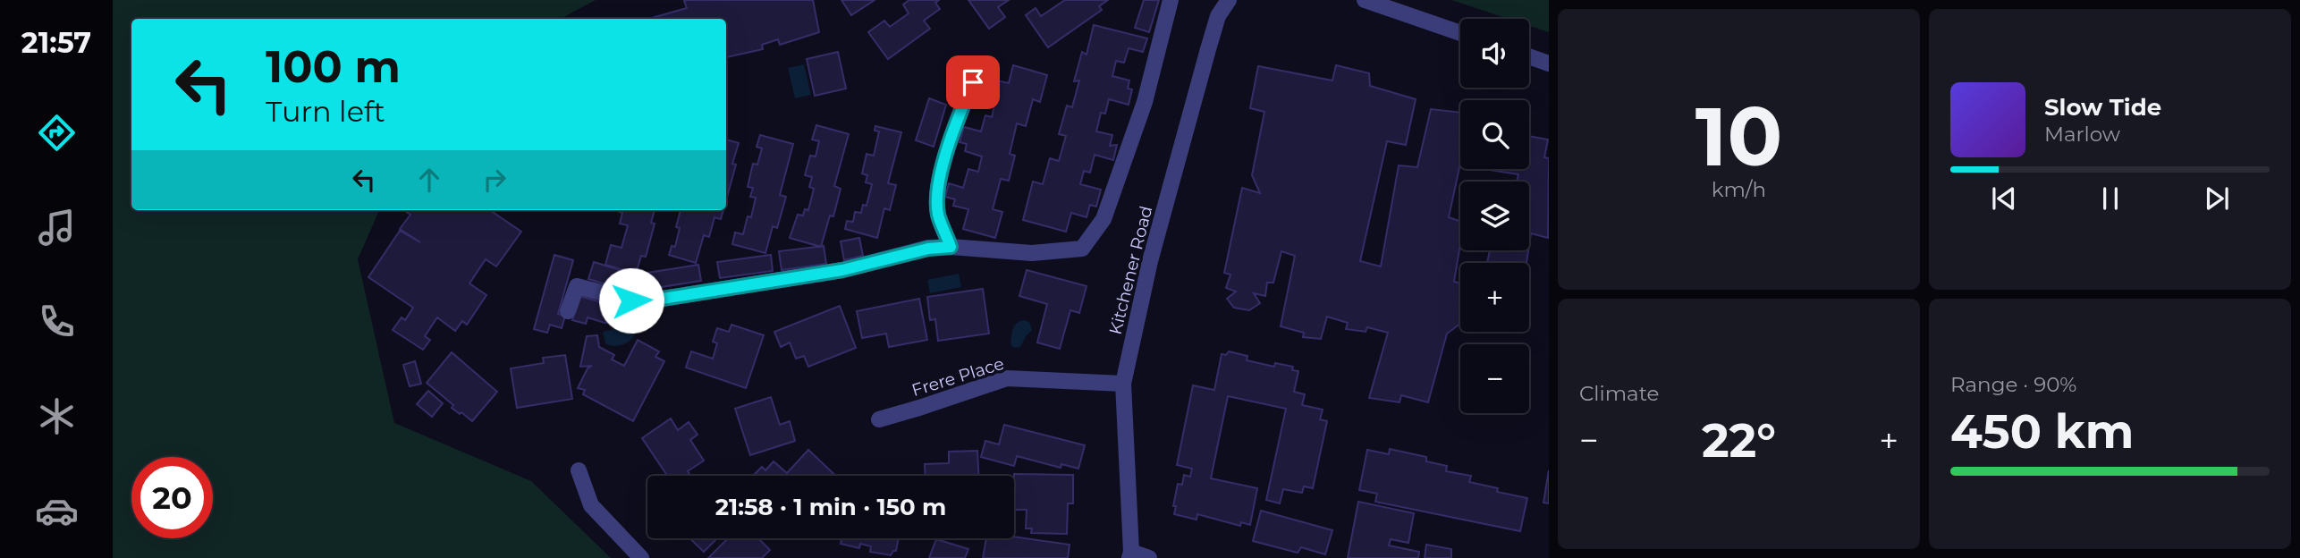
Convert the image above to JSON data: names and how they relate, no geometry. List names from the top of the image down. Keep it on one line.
{"streets":{"street":["Kitchener Road","Frere Place"]},"crossings":[["Kitchener Road","Frere Place"]],"page":{"tabs":"21:57","tile":[["10","km/h"],"Climate",["Range · 90%","450 km"]],"map_buttons":["+","−"],"turn":["100 m","Turn left"],"song":["Slow Tide","Marlow"],"heat":["−","22°","+"],"limit":"20","trip":"21:58 · 1 min · 150 m"}}
